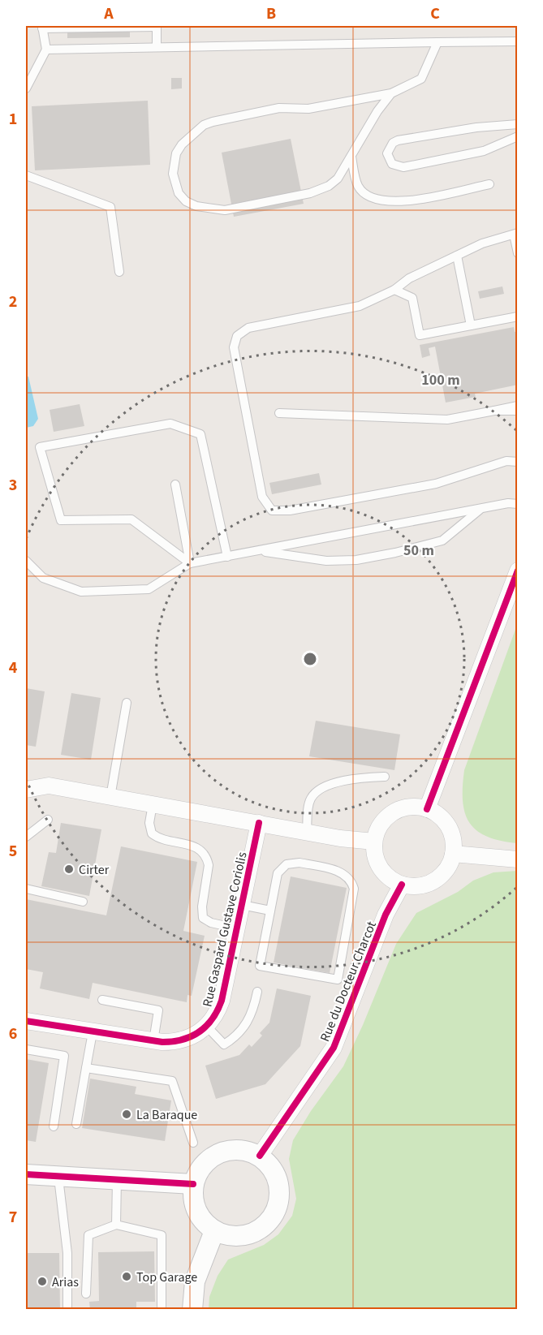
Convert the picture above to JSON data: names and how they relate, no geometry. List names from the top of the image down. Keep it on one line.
{"streets":{"street":["Rue Gaspard Gustave Coriolis","Rue du Docteur Charcot"]},"places":["Cirter","La Baraque","Top Garage","Arias"],"grid":{"columns":["A","B","C"],"rows":["1","2","3","4","5","6","7"]},"rings":["100 m","50 m"]}
